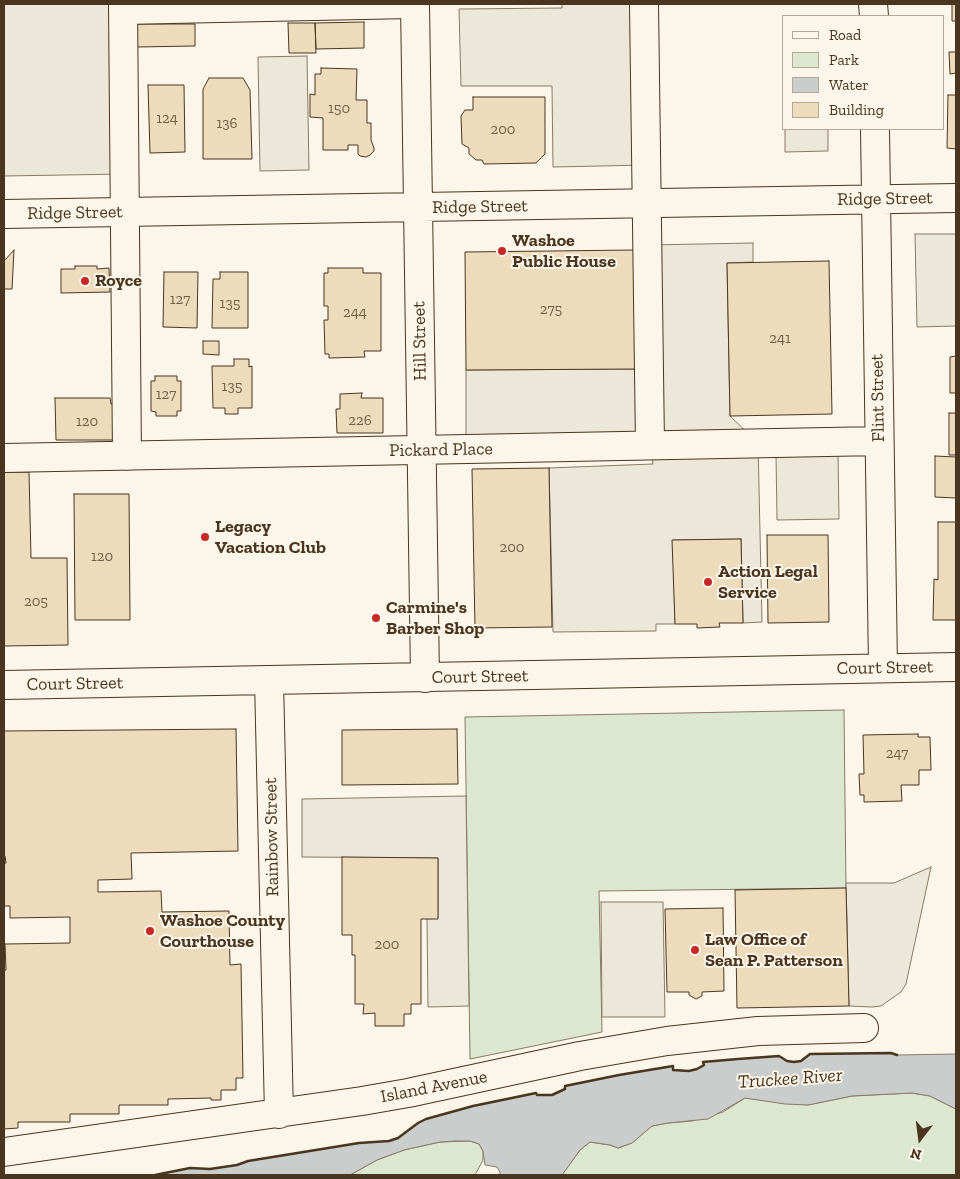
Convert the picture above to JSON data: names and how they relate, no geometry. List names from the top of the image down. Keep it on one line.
{"streets":{"street":["Ridge Street","Hill Street","Flint Street","Pickard Place","Court Street","Rainbow Street","Island Avenue"]},"crossings":[["Ridge Street","Hill Street"],["Ridge Street","Flint Street"],["Hill Street","Pickard Place"],["Hill Street","Court Street"],["Flint Street","Pickard Place"],["Flint Street","Court Street"],["Court Street","Rainbow Street"],["Rainbow Street","Island Avenue"]],"water":["Truckee River"],"places":["Washoe Public House","Royce","Legacy Vacation Club","Action Legal Service","Carmine's Barber Shop","Washoe County Courthouse","Law Office of Sean P. Patterson"],"house_numbers":["150","124","136","200","127","135","275","244","241","135","127","226","120","200","120","205","247","200"],"legend":["Road","Park","Water","Building"],"north":"bottom"}
